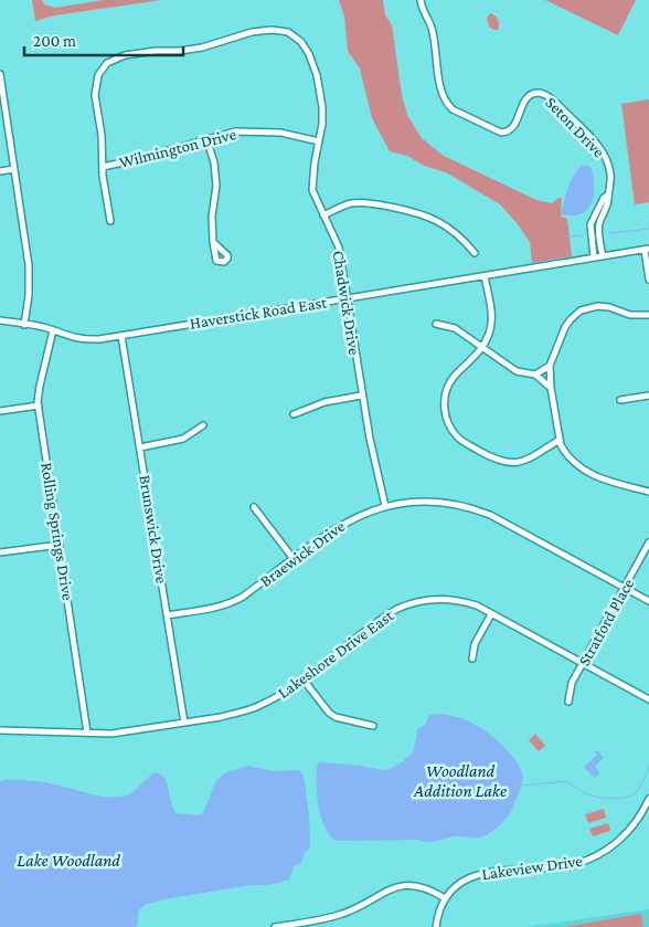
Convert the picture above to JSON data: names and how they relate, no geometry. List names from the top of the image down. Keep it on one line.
{"streets":{"street":["Seton Drive","Wilmington Drive","Chadwick Drive","Haverstick Road East","Brunswick Drive","Rolling Springs Drive","Braewick Drive","Stratford Place","Lakeshore Drive East","Lakeview Drive"]},"crossings":[["Seton Drive","Haverstick Road East"],["Wilmington Drive","Chadwick Drive"],["Chadwick Drive","Haverstick Road East"],["Chadwick Drive","Braewick Drive"],["Haverstick Road East","Brunswick Drive"],["Haverstick Road East","Rolling Springs Drive"],["Brunswick Drive","Braewick Drive"],["Brunswick Drive","Lakeshore Drive East"],["Rolling Springs Drive","Lakeshore Drive East"],["Braewick Drive","Stratford Place"],["Stratford Place","Lakeshore Drive East"]],"water":["Woodland Addition Lake","Lake Woodland"],"scale_bar":"200 m"}
